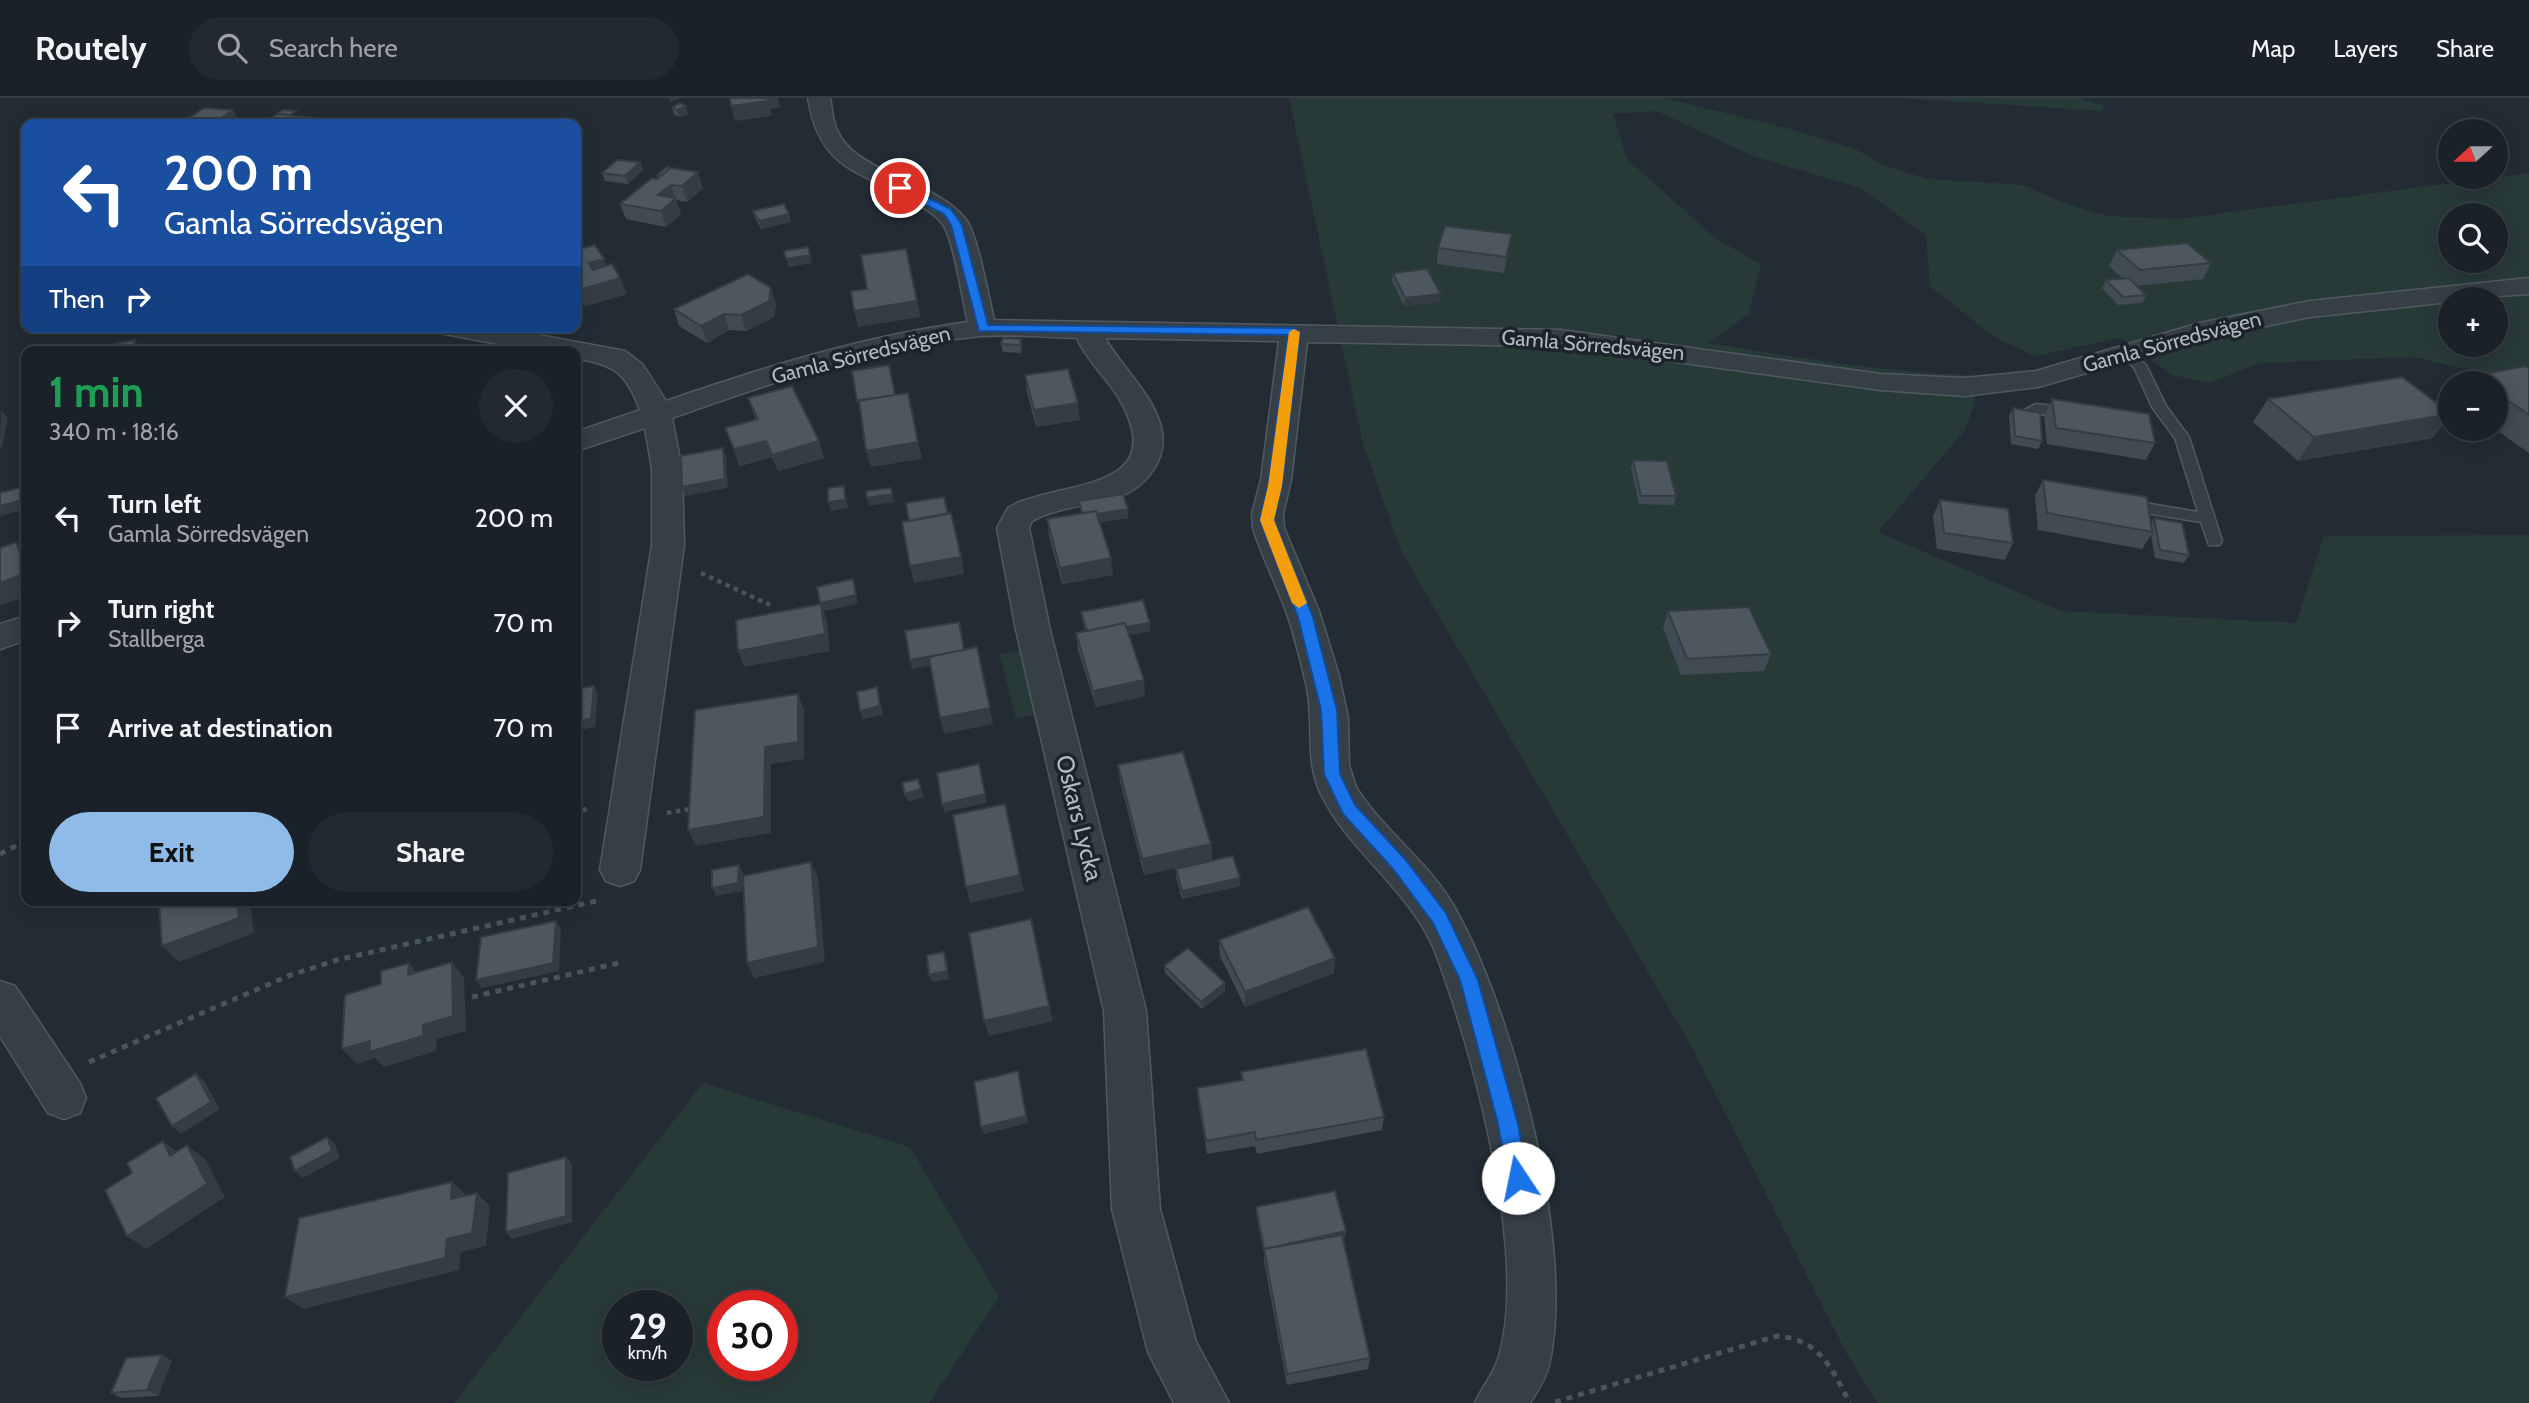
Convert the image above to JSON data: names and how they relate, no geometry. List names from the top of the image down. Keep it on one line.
{"streets":{"street":["Gamla Sörredsvägen","Oskars Lycka"]},"crossings":[["Gamla Sörredsvägen","Oskars Lycka"]],"north":"left","page":{"header":"Routely","search":"Search here","nav":["Map","Layers","Share"],"map_buttons":["+","−"],"turn":["200 m","Gamla Sörredsvägen"],"then":"Then","heading":["1 min","340 m · 18:16"],"list":[{"name":"Turn left","note":"Gamla Sörredsvägen","value":"200 m"},{"name":"Turn right","note":"Stallberga","value":"70 m"},{"name":"Arrive at destination","value":"70 m"}],"buttons":["Exit","Share"],"speed":"29 km/h","limit":"30"}}
